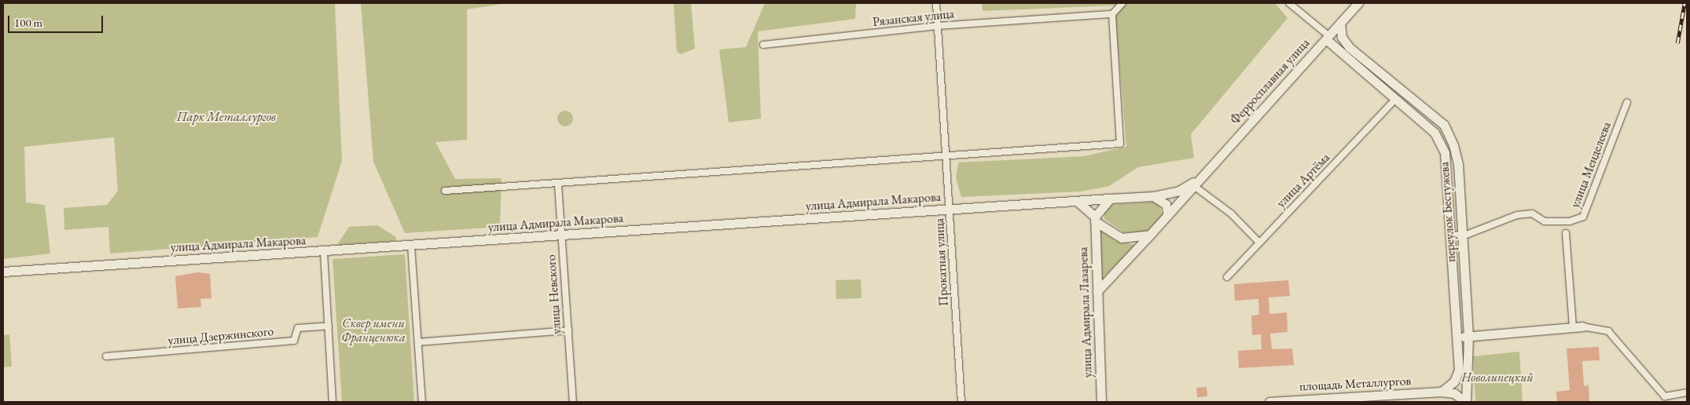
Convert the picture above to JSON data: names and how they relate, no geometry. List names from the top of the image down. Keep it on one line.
{"streets":{"street":["Рязанская улица","Ферросплавная улица","улица Менделеева","улица Артёма","улица Адмирала Макарова","переулок Бестужева","Прокатная улица","улица Невского","улица Адмирала Лазарева","улица Дзержинского","площадь Металлургов"]},"crossings":[["Рязанская улица","Прокатная улица"],["Ферросплавная улица","переулок Бестужева"],["улица Менделеева","переулок Бестужева"],["улица Артёма","переулок Бестужева"],["улица Адмирала Макарова","Прокатная улица"],["улица Адмирала Макарова","улица Невского"]],"parks":["Парк Металлургов","Сквер имени Франценюка","Новолипецкий"],"scale_bar":"100 m"}
